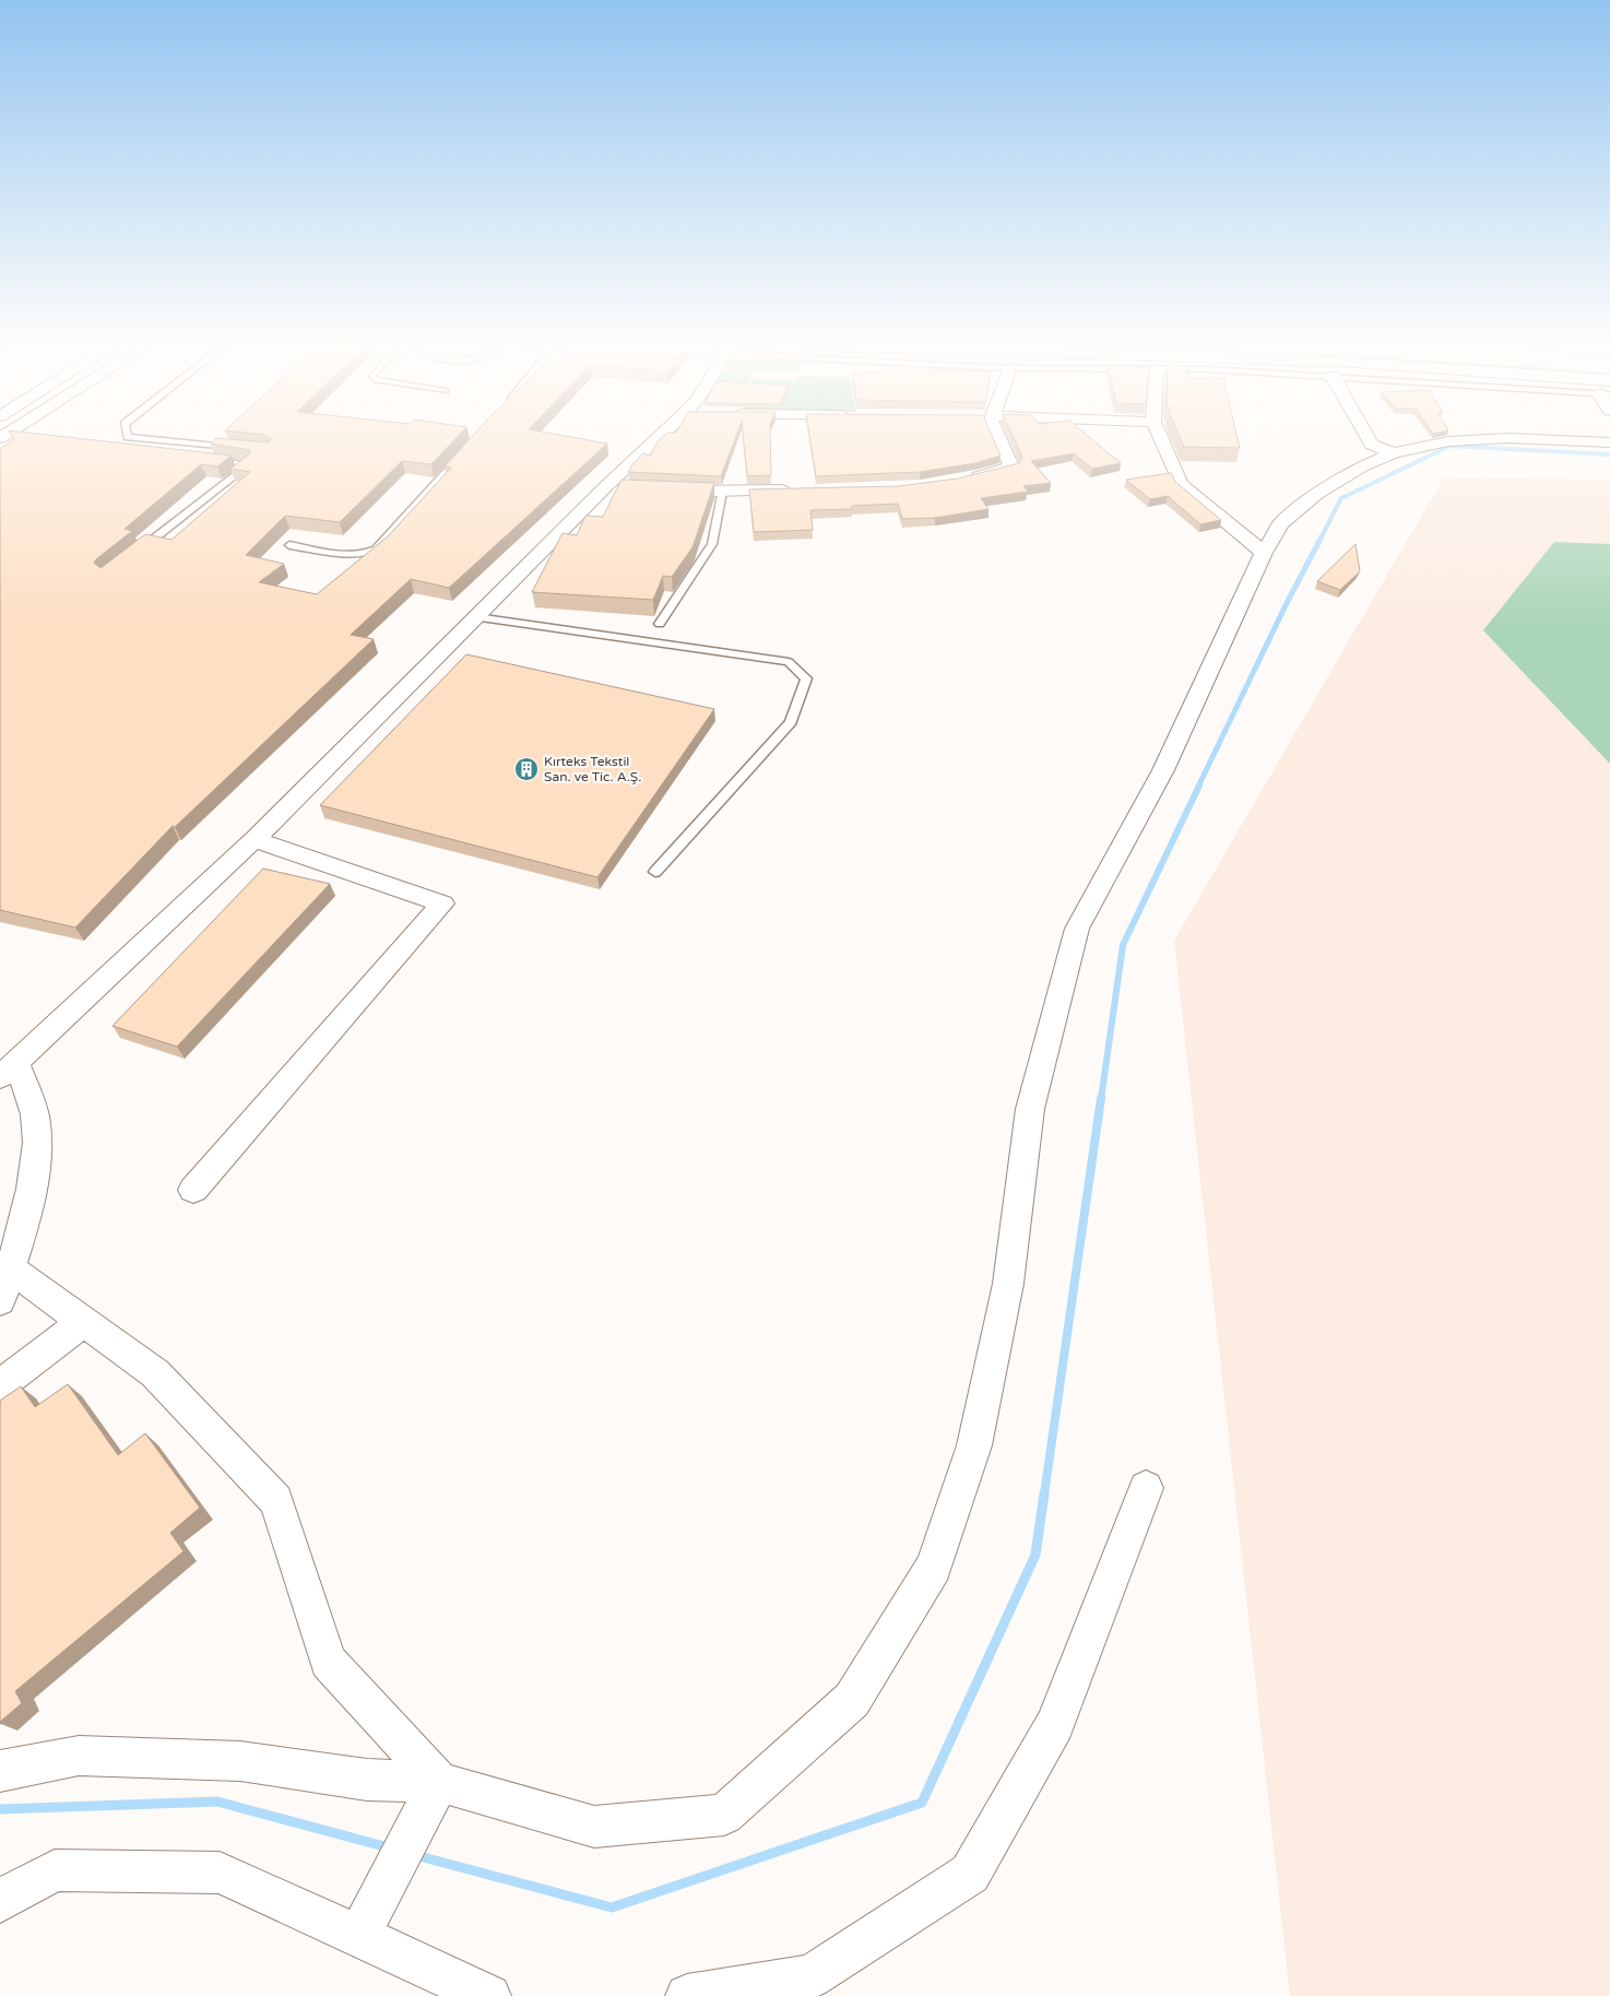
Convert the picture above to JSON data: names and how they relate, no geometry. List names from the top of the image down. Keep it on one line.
{"places":{"building":["Kırteks Tekstil San. ve Tic. A.Ş."]}}
